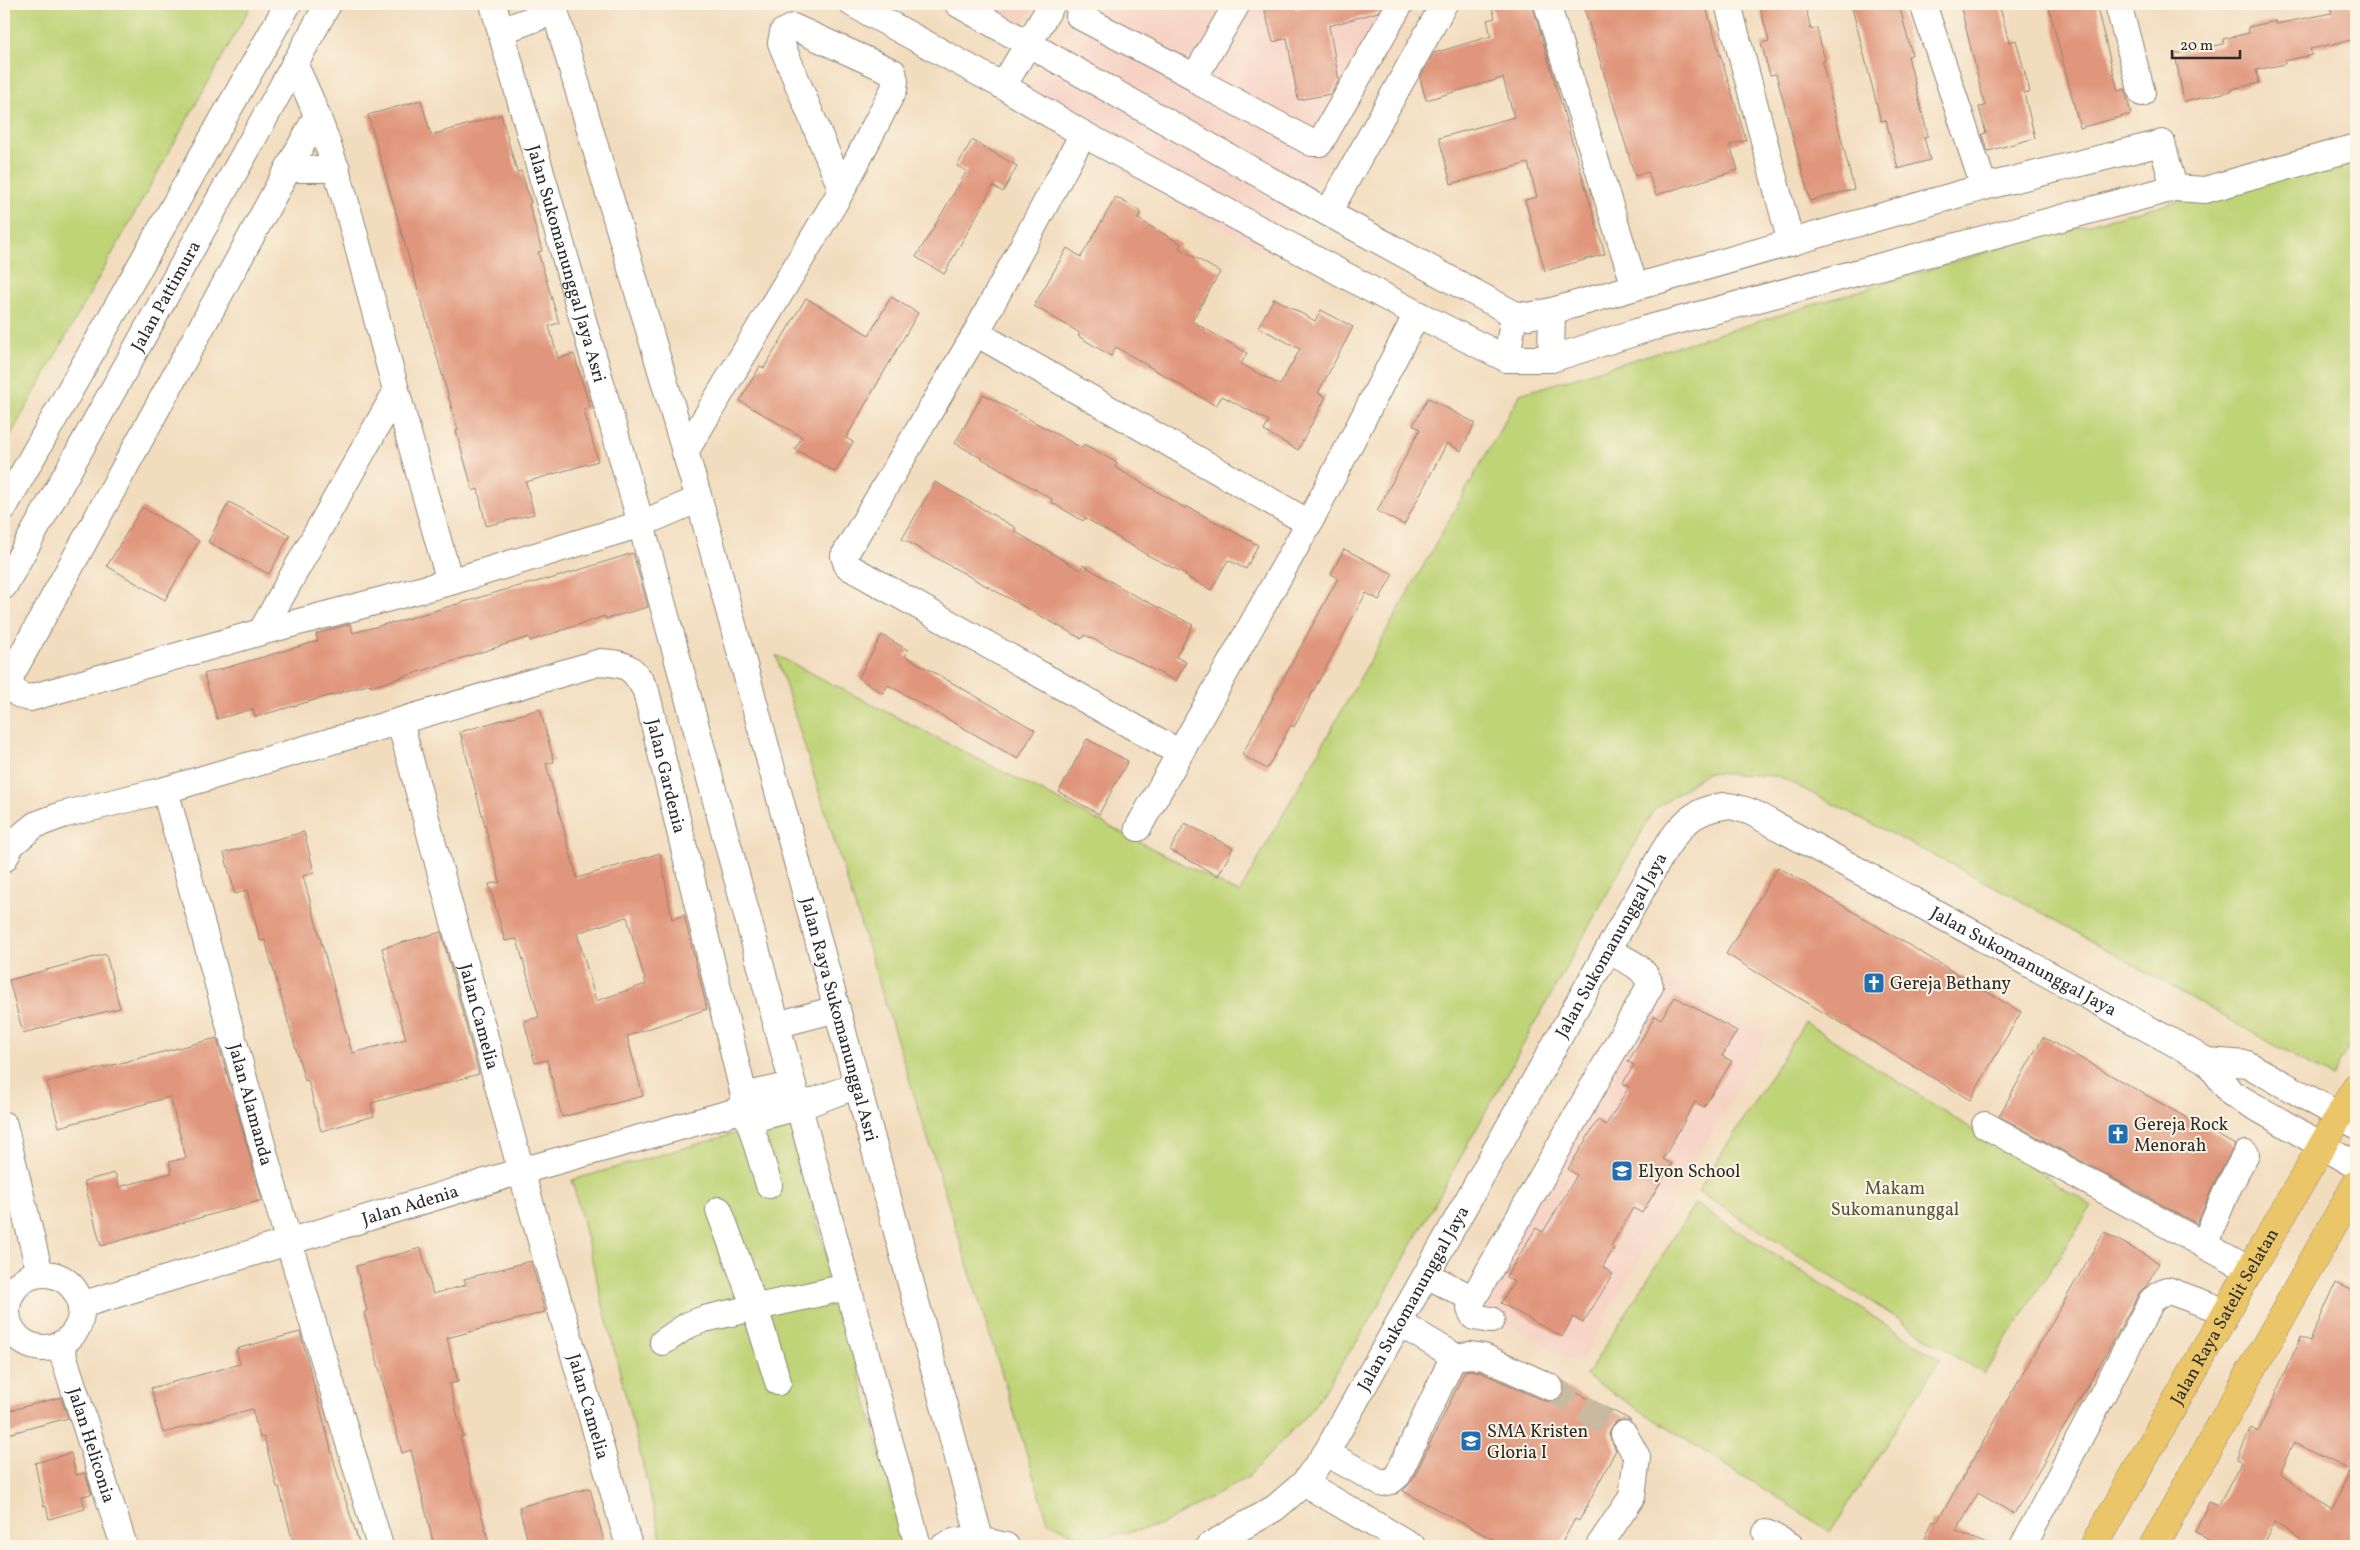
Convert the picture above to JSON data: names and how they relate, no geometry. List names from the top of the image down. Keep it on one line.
{"streets":{"main road":["Jalan Raya Satelit Selatan"],"street":["Jalan Sukomanunggal Jaya Asri","Jalan Pattimura","Jalan Gardenia","Jalan Sukomanunggal Jaya","Jalan Camelia","Jalan Raya Sukomanunggal Asri","Jalan Alamanda","Jalan Adenia","Jalan Heliconia"]},"crossings":[["Jalan Gardenia","Jalan Camelia"],["Jalan Gardenia","Jalan Adenia"],["Jalan Sukomanunggal Jaya","Jalan Raya Satelit Selatan"],["Jalan Camelia","Jalan Adenia"],["Jalan Raya Sukomanunggal Asri","Jalan Adenia"],["Jalan Alamanda","Jalan Adenia"],["Jalan Adenia","Jalan Heliconia"]],"parks":["Makam Sukomanunggal"],"places":{"church":["Gereja Bethany","Gereja Rock Menorah"],"school or university":["Elyon School","SMA Kristen Gloria I"]},"scale_bar":"20 m"}
